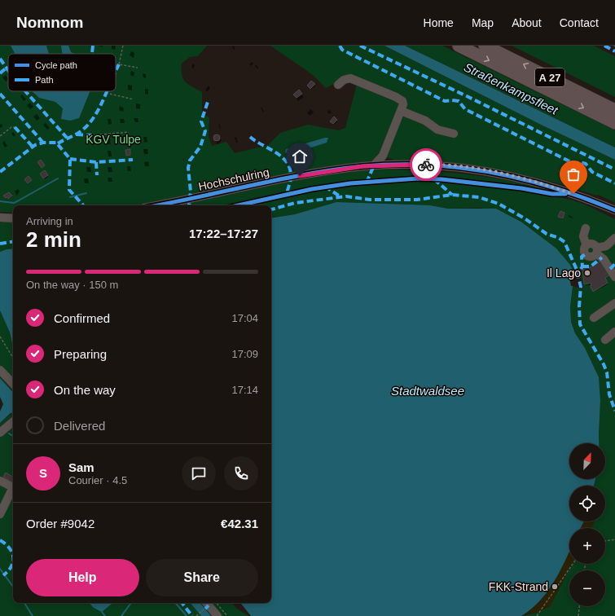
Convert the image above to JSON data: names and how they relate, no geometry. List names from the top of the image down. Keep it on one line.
{"streets":{"highway":["A 27"],"street":["Hochschulring"]},"water":["Straßenkampsfleet","Stadtwaldsee"],"parks":["KGV Tulpe"],"places":["Il Lago","FKK-Strand"],"legend":["Cycle path","Path"],"north":"top right","page":{"header":"Nomnom","nav":["Home","Map","About","Contact"],"heading":["2 min","Arriving in","17:22–17:27"],"panel":["Sam","Courier · 4.5","Order #9042","€42.31"],"bar":"On the way · 150 m","list":[["Confirmed","17:04"],["Preparing","17:09"],["On the way","17:14"],"Delivered"],"map_buttons":["+","−"],"round":"S","buttons":["Help","Share"]}}
